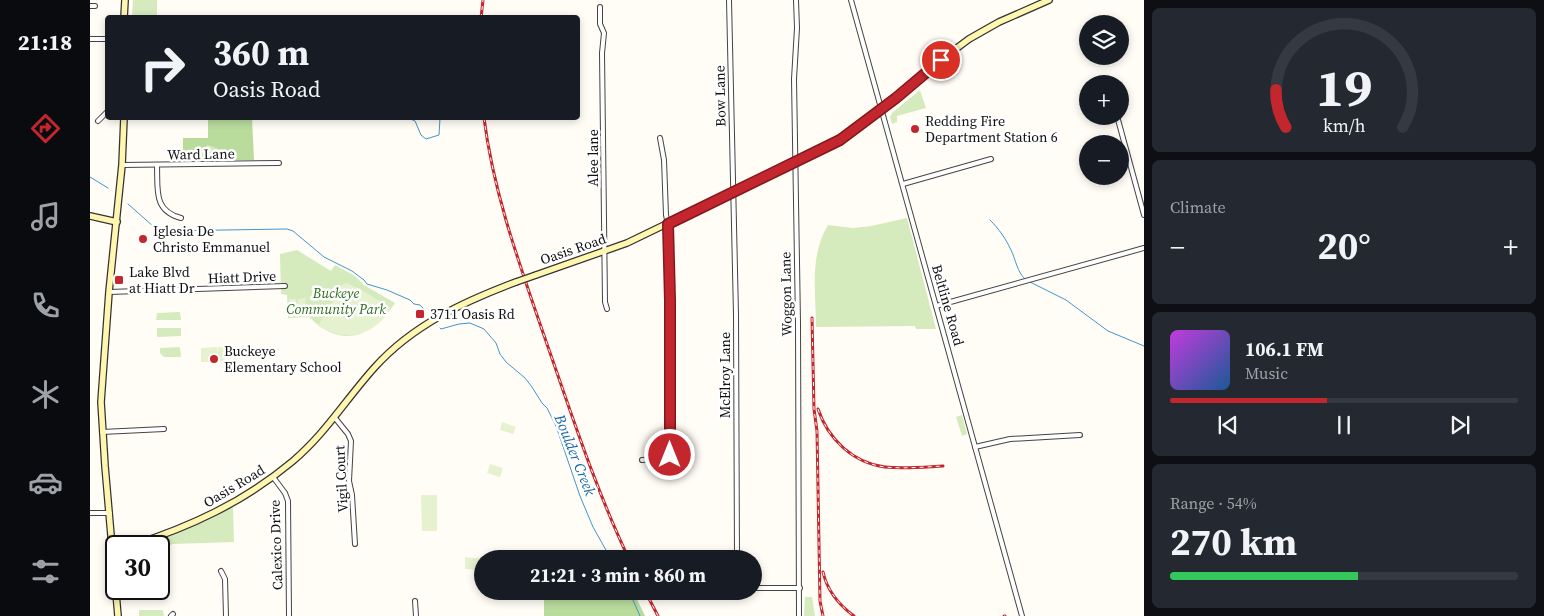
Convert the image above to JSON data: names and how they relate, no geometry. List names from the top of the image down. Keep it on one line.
{"streets":{"main road":["Oasis Road"],"street":["Bow Lane","Ward Lane","Alee lane","Hiatt Drive","Woggon Lane","Beltline Road","McElroy Lane","Vigil Court","Calexico Drive"]},"crossings":[["Bow Lane","Oasis Road"],["Bow Lane","McElroy Lane"],["Alee lane","Oasis Road"],["Oasis Road","Woggon Lane"],["Oasis Road","Beltline Road"],["Oasis Road","McElroy Lane"],["Oasis Road","Vigil Court"],["Oasis Road","Calexico Drive"]],"water":["Boulder Creek"],"parks":["Buckeye Community Park"],"places":{"other":["Redding Fire Department Station 6","Iglesia De Christo Emmanuel","Buckeye Elementary School"],"transit":["Lake Blvd at Hiatt Dr","3711 Oasis Rd"]},"page":{"tabs":"21:18","map_buttons":["+","−"],"turn":["360 m","Oasis Road"],"tile":["Climate",["Range · 54%","270 km"]],"heat":["−","20°","+"],"song":["106.1 FM","Music"],"limit":"30","trip":"21:21 · 3 min · 860 m","gauge":["19","km/h"]}}
